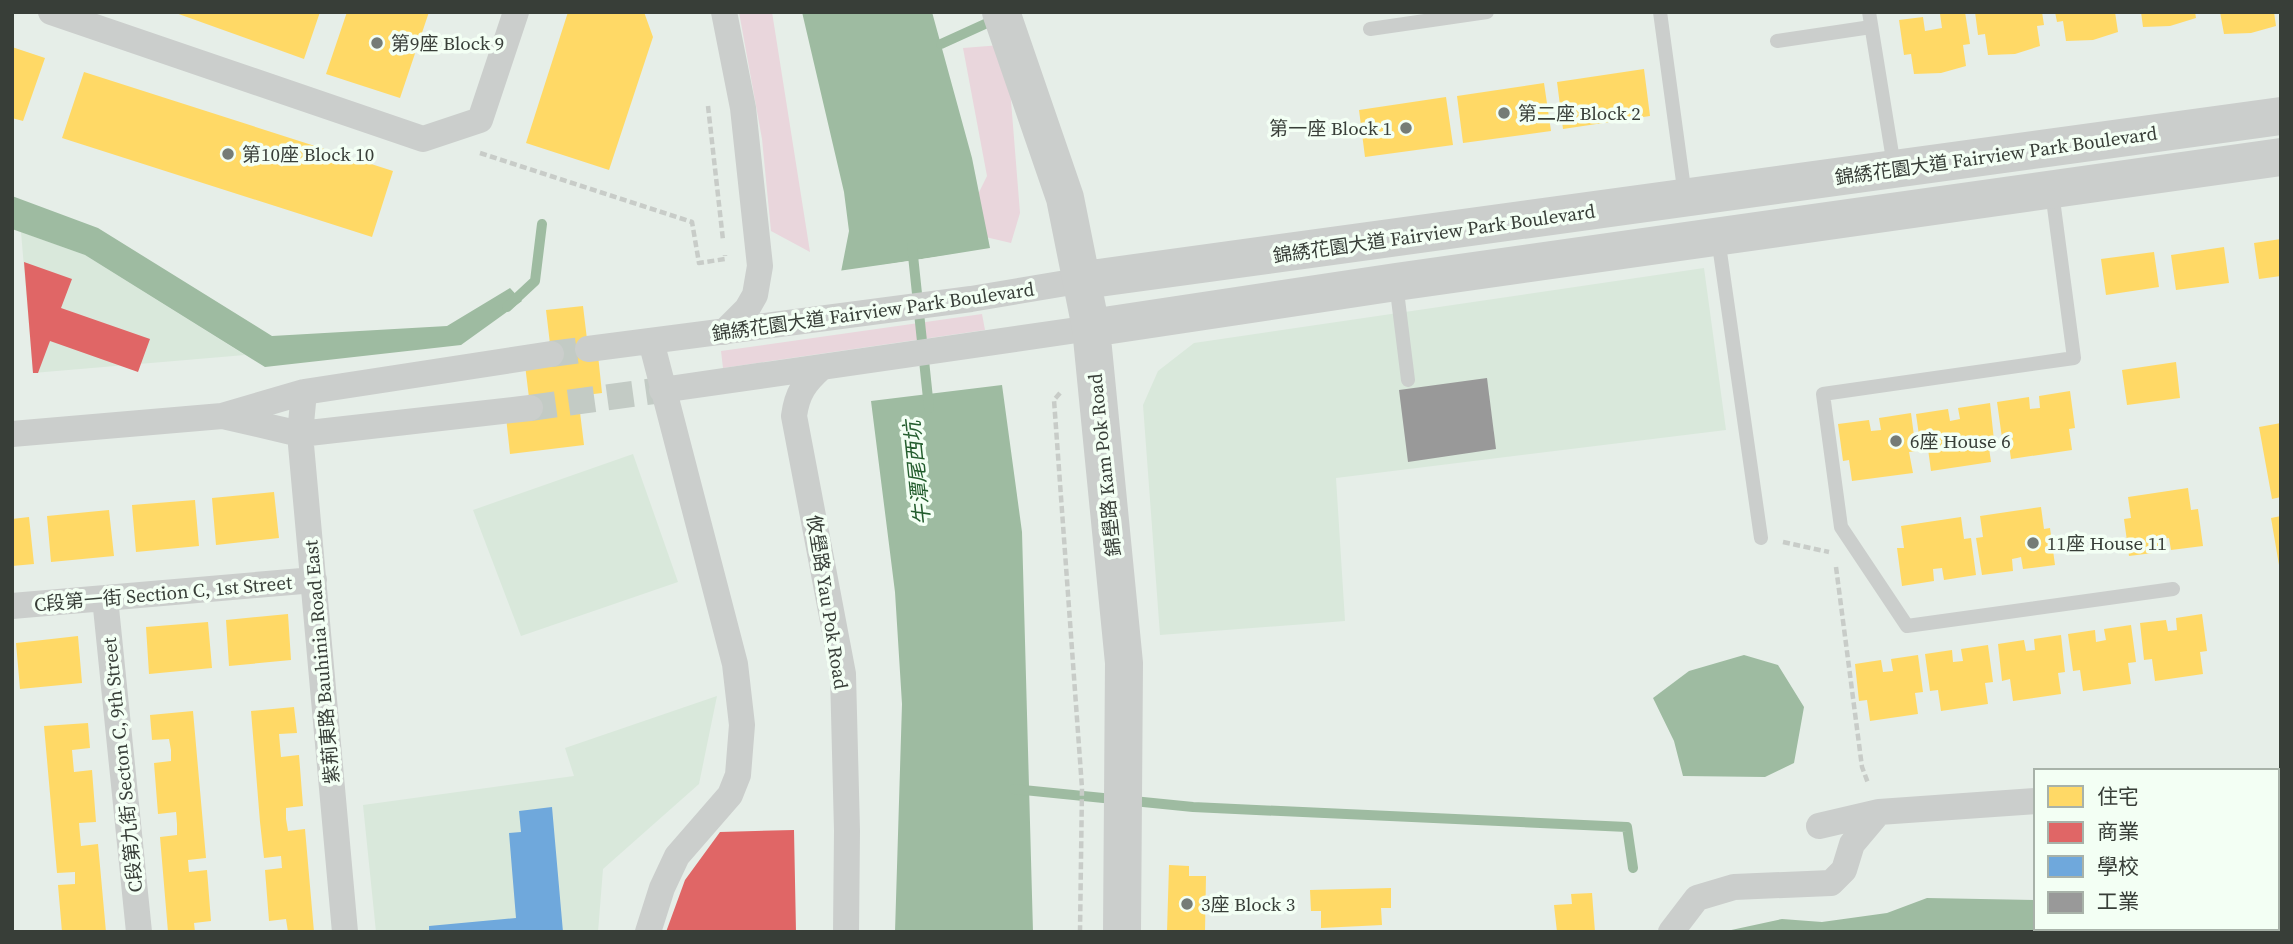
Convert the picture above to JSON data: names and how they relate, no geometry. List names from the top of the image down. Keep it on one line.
{"streets":{"street":["錦綉花園大道 Fairview Park Boulevard","錦壆路 Kam Pok Road","C段第一街 Section C, 1st Street","攸壆路 Yau Pok Road","紫荊東路 Bauhinia Road East","C段第九街 Secton C, 9th Street"]},"crossings":[["錦綉花園大道 Fairview Park Boulevard","錦壆路 Kam Pok Road"],["C段第一街 Section C, 1st Street","紫荊東路 Bauhinia Road East"],["C段第一街 Section C, 1st Street","C段第九街 Secton C, 9th Street"]],"water":["牛潭尾西坑"],"places":["第9座 Block 9","第二座 Block 2","第一座 Block 1","第10座 Block 10","6座 House 6","11座 House 11","3座 Block 3"],"legend":["住宅","商業","學校","工業"]}
